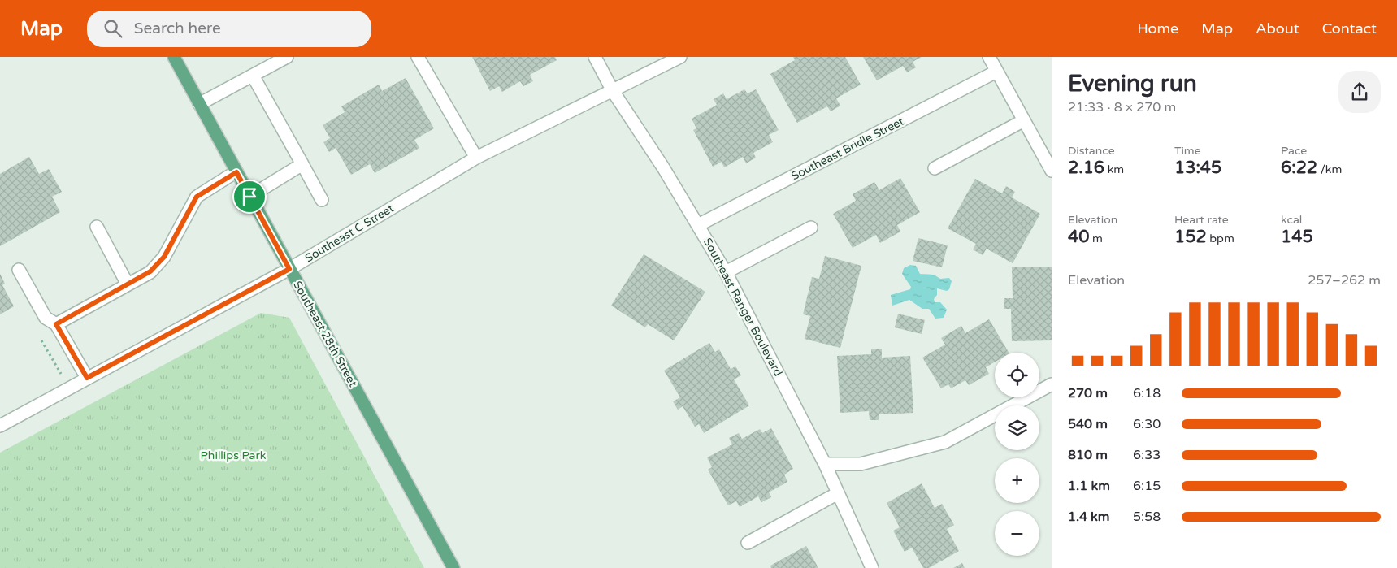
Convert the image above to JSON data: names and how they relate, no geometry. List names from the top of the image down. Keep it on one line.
{"streets":{"main road":["Southeast 28th Street"],"street":["Southeast Bridle Street","Southeast C Street","Southeast Ranger Boulevard"]},"crossings":[["Southeast Bridle Street","Southeast Ranger Boulevard"],["Southeast C Street","Southeast Ranger Boulevard"],["Southeast C Street","Southeast 28th Street"]],"parks":["Phillips Park"],"page":{"header":"Map","search":"Search here","nav":["Home","Map","About","Contact"],"heading":["Evening run","21:33 · 8 × 270 m"],"stats":[["Distance","2.16 km"],["Time","13:45"],["Pace","6:22 /km"],["Elevation","40 m"],["Heart rate","152 bpm"],["kcal","145"]],"chart":["Elevation","257–262 m"],"map_buttons":["+","−"],"list":[{"name":"270 m","note":"6:18"},{"name":"540 m","note":"6:30"},{"name":"810 m","note":"6:33"},{"name":"1.1 km","note":"6:15"},{"name":"1.4 km","note":"5:58"}]}}
